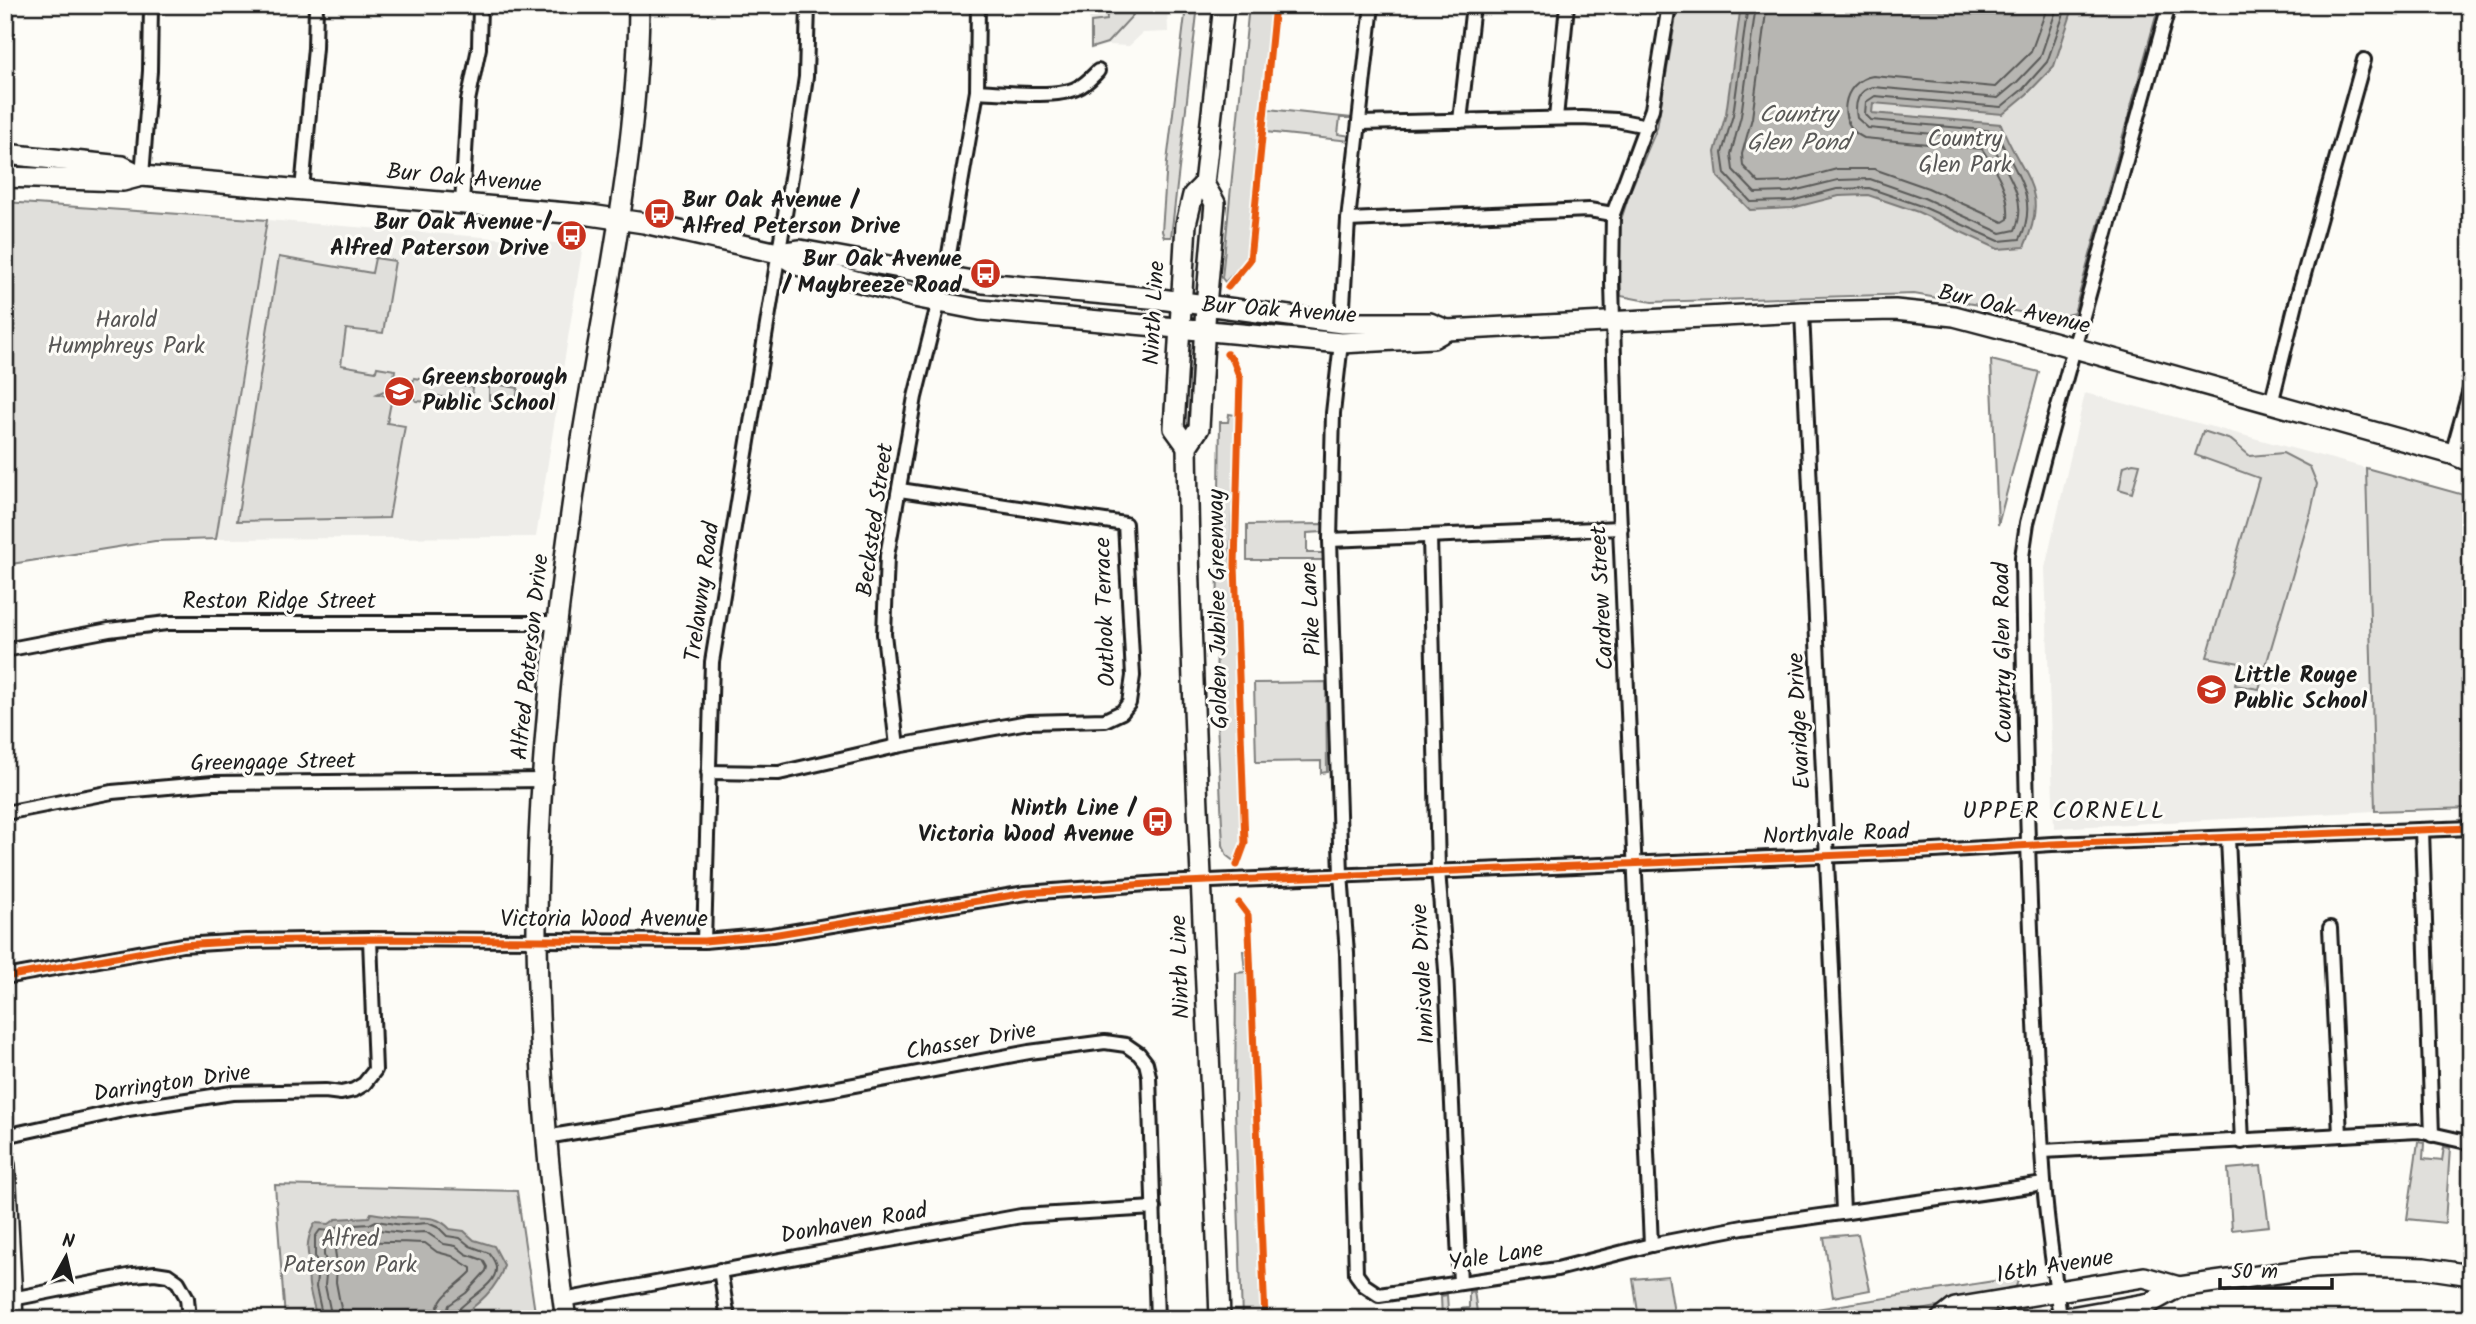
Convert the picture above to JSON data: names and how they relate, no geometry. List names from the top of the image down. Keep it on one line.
{"streets":{"street":["Bur Oak Avenue","Ninth Line","Becksted Street","Trelawny Road","Cardrew Street","Reston Ridge Street","Pike Lane","Outlook Terrace","Country Glen Road","Alfred Paterson Drive","Evaridge Drive","Greengage Street","Northvale Road","Victoria Wood Avenue","Innisvale Drive","Chasser Drive","Darrington Drive","Donhaven Road","Yale Lane","16th Avenue"],"cycle path":["Golden Jubilee Greenway"]},"crossings":[["Bur Oak Avenue","Ninth Line"],["Bur Oak Avenue","Becksted Street"],["Bur Oak Avenue","Trelawny Road"],["Bur Oak Avenue","Cardrew Street"],["Bur Oak Avenue","Pike Lane"],["Bur Oak Avenue","Country Glen Road"],["Bur Oak Avenue","Alfred Paterson Drive"],["Bur Oak Avenue","Evaridge Drive"],["Ninth Line","Northvale Road"],["Ninth Line","Victoria Wood Avenue"],["Becksted Street","Outlook Terrace"],["Trelawny Road","Outlook Terrace"],["Trelawny Road","Victoria Wood Avenue"],["Cardrew Street","Northvale Road"],["Cardrew Street","Yale Lane"],["Reston Ridge Street","Alfred Paterson Drive"],["Pike Lane","Northvale Road"],["Pike Lane","Yale Lane"],["Country Glen Road","Northvale Road"],["Country Glen Road","Yale Lane"],["Country Glen Road","16th Avenue"],["Alfred Paterson Drive","Greengage Street"],["Alfred Paterson Drive","Victoria Wood Avenue"],["Alfred Paterson Drive","Chasser Drive"],["Alfred Paterson Drive","Donhaven Road"],["Evaridge Drive","Northvale Road"],["Evaridge Drive","Yale Lane"],["Northvale Road","Victoria Wood Avenue"],["Northvale Road","Innisvale Drive"],["Northvale Road","Yale Lane"],["Victoria Wood Avenue","Darrington Drive"],["Innisvale Drive","Yale Lane"],["Chasser Drive","Donhaven Road"]],"districts":["UPPER CORNELL"],"water":["Country Glen Pond"],"parks":["Country Glen Park","Harold Humphreys Park","Alfred Paterson Park"],"places":{"bus stop":["Bur Oak Avenue / Alfred Peterson Drive","Bur Oak Avenue / Alfred Paterson Drive","Bur Oak Avenue / Maybreeze Road","Ninth Line / Victoria Wood Avenue"],"school or university":["Greensborough Public School","Little Rouge Public School"]},"scale_bar":"50 m","north":"top"}
